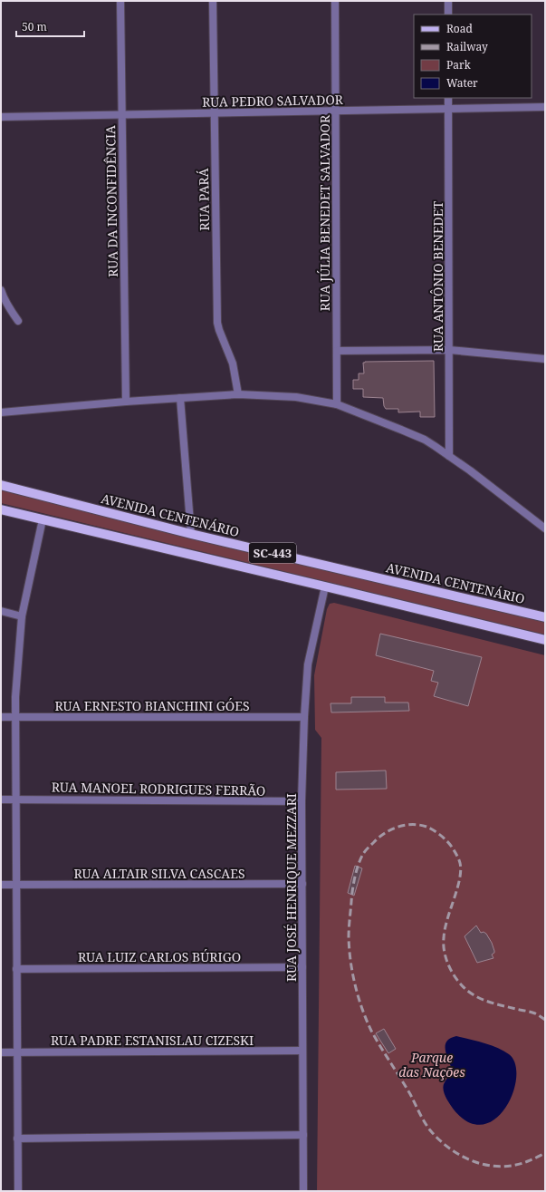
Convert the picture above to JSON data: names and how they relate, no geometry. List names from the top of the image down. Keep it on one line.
{"streets":{"main road":["AVENIDA CENTENÁRIO","SC-443"],"street":["RUA PEDRO SALVADOR","RUA PARÁ","RUA DA INCONFIDÊNCIA","RUA JÚLIA BENEDET SALVADOR","RUA ANTÔNIO BENEDET","RUA ERNESTO BIANCHINI GÓES","RUA MANOEL RODRIGUES FERRÃO","RUA ALTAIR SILVA CASCAES","RUA JOSÉ HENRIQUE MEZZARI","RUA LUIZ CARLOS BÚRIGO","RUA PADRE ESTANISLAU CIZESKI"]},"crossings":[["RUA PEDRO SALVADOR","RUA PARÁ"],["RUA PEDRO SALVADOR","RUA DA INCONFIDÊNCIA"],["RUA PEDRO SALVADOR","RUA JÚLIA BENEDET SALVADOR"],["RUA PEDRO SALVADOR","RUA ANTÔNIO BENEDET"],["RUA ERNESTO BIANCHINI GÓES","RUA JOSÉ HENRIQUE MEZZARI"],["RUA MANOEL RODRIGUES FERRÃO","RUA JOSÉ HENRIQUE MEZZARI"],["RUA ALTAIR SILVA CASCAES","RUA JOSÉ HENRIQUE MEZZARI"],["RUA JOSÉ HENRIQUE MEZZARI","RUA LUIZ CARLOS BÚRIGO"],["RUA JOSÉ HENRIQUE MEZZARI","RUA PADRE ESTANISLAU CIZESKI"]],"parks":["Parque das Nações"],"legend":["Road","Railway","Park","Water"],"scale_bar":"50 m"}
